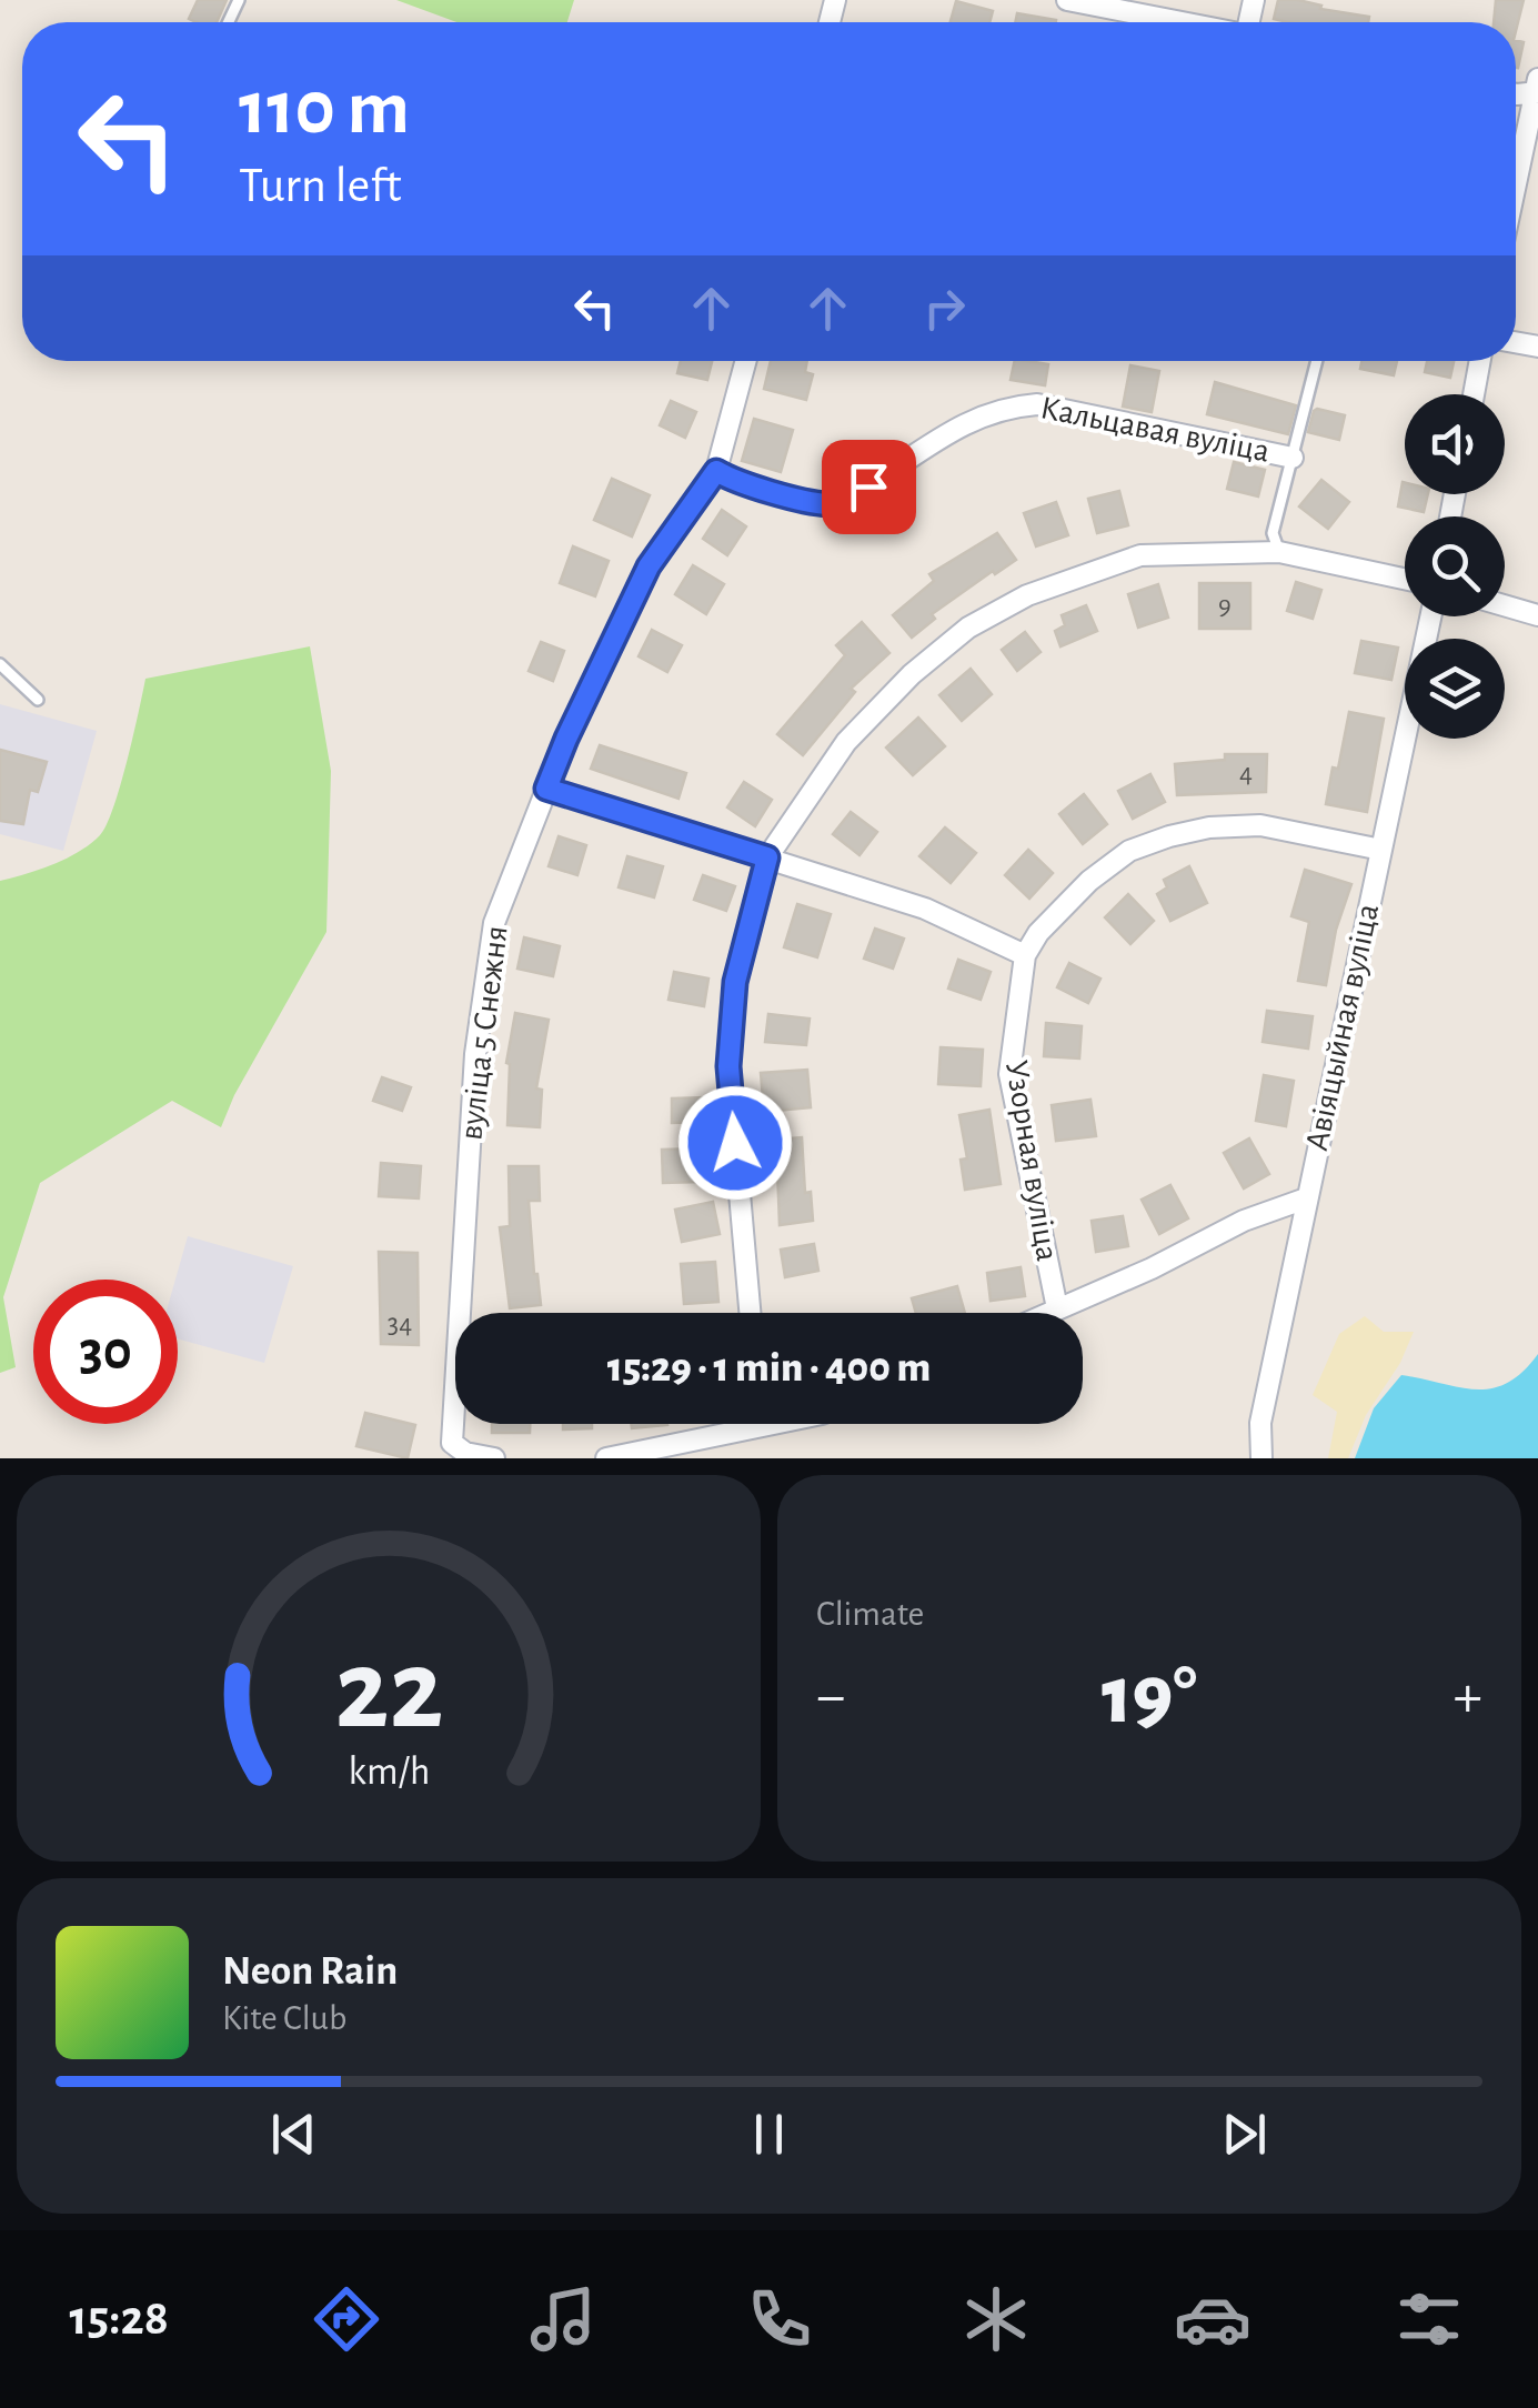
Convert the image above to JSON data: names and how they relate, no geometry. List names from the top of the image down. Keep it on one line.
{"streets":{"street":["Кальцавая вуліца","Авіяцыйная вуліца","вуліца 5 Снежня","Узорная вуліца"]},"crossings":[["Кальцавая вуліца","вуліца 5 Снежня"]],"house_numbers":["9","4","34"],"page":{"turn":["110 m","Turn left"],"limit":"30","trip":"15:29 · 1 min · 400 m","tile":"Climate","heat":["−","19°","+"],"song":["Neon Rain","Kite Club"],"tabs":"15:28","gauge":["22","km/h"]}}
